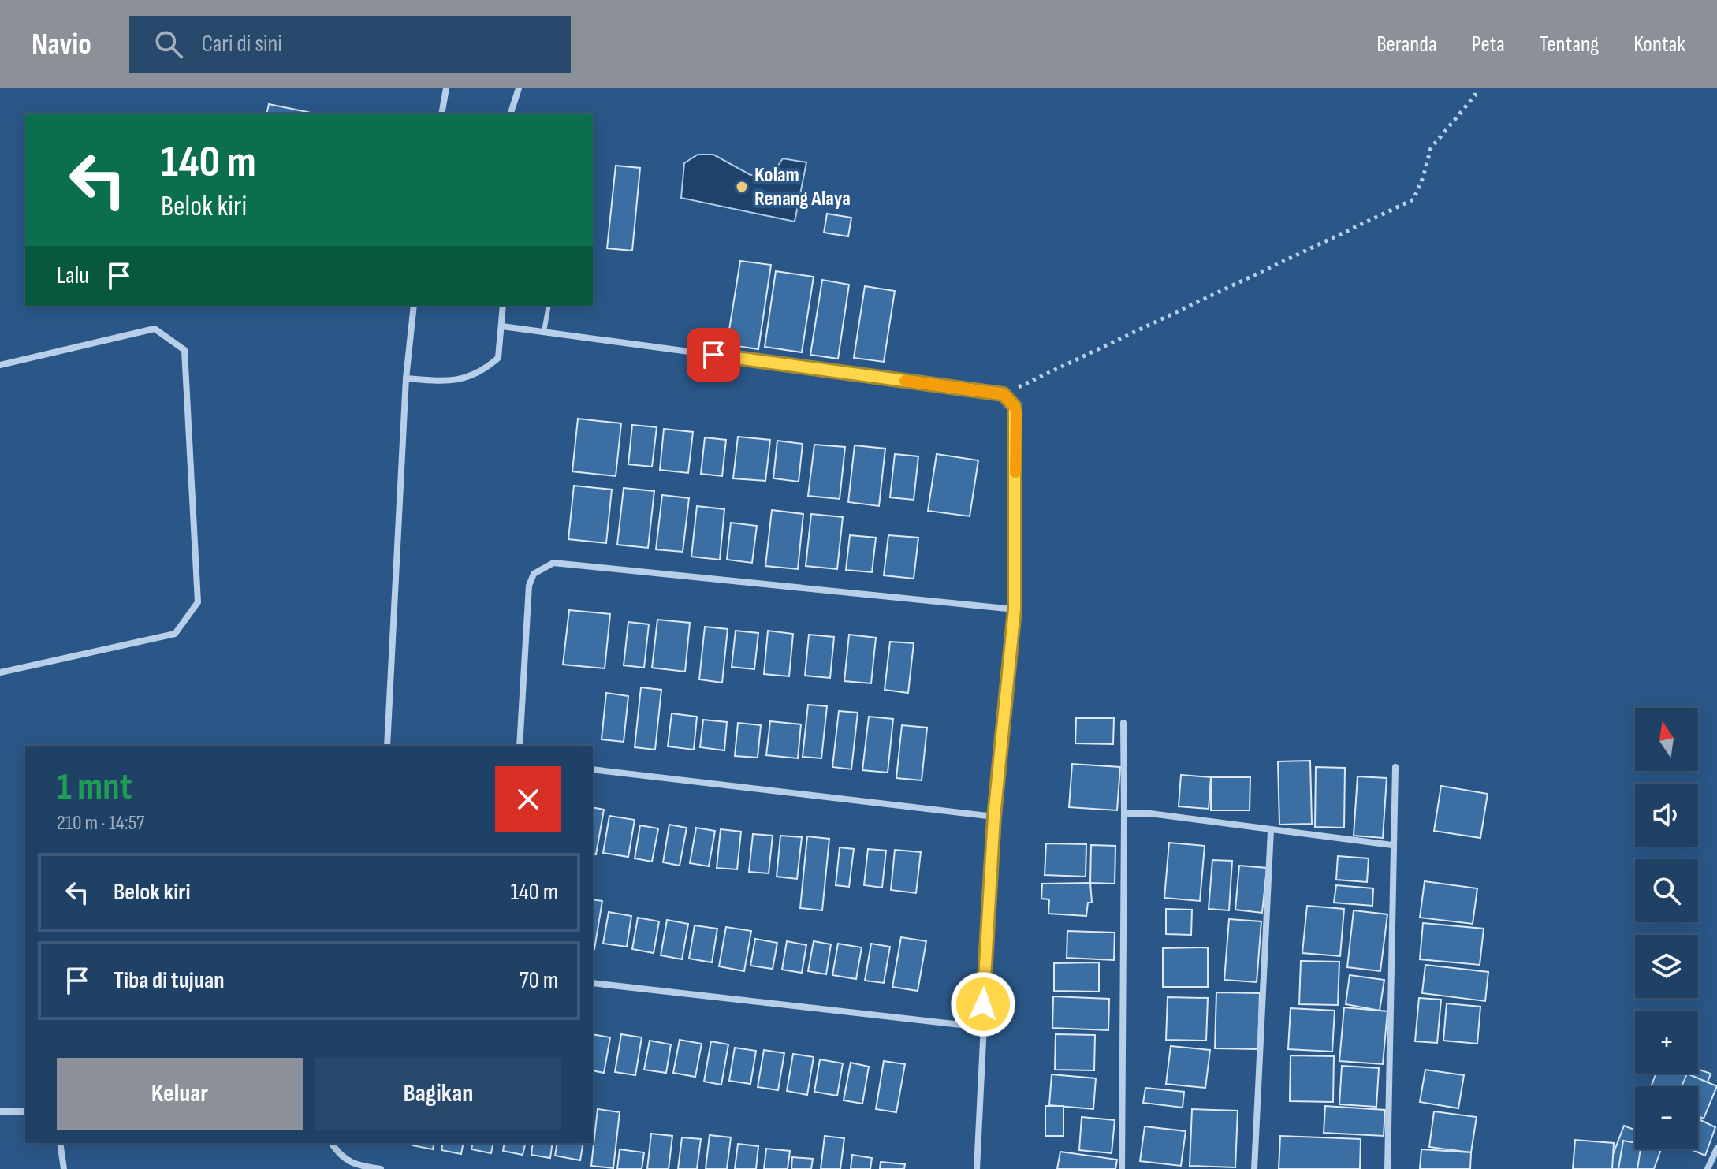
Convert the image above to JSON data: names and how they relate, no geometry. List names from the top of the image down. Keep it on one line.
{"places":["Kolam Renang Alaya"],"north":"top","page":{"header":"Navio","search":"Cari di sini","nav":["Beranda","Peta","Tentang","Kontak"],"turn":["140 m","Belok kiri"],"then":"Lalu","map_buttons":["+","−"],"heading":["1 mnt","210 m · 14:57"],"list":[{"name":"Belok kiri","value":"140 m"},{"name":"Tiba di tujuan","value":"70 m"}],"buttons":["Keluar","Bagikan"]}}
